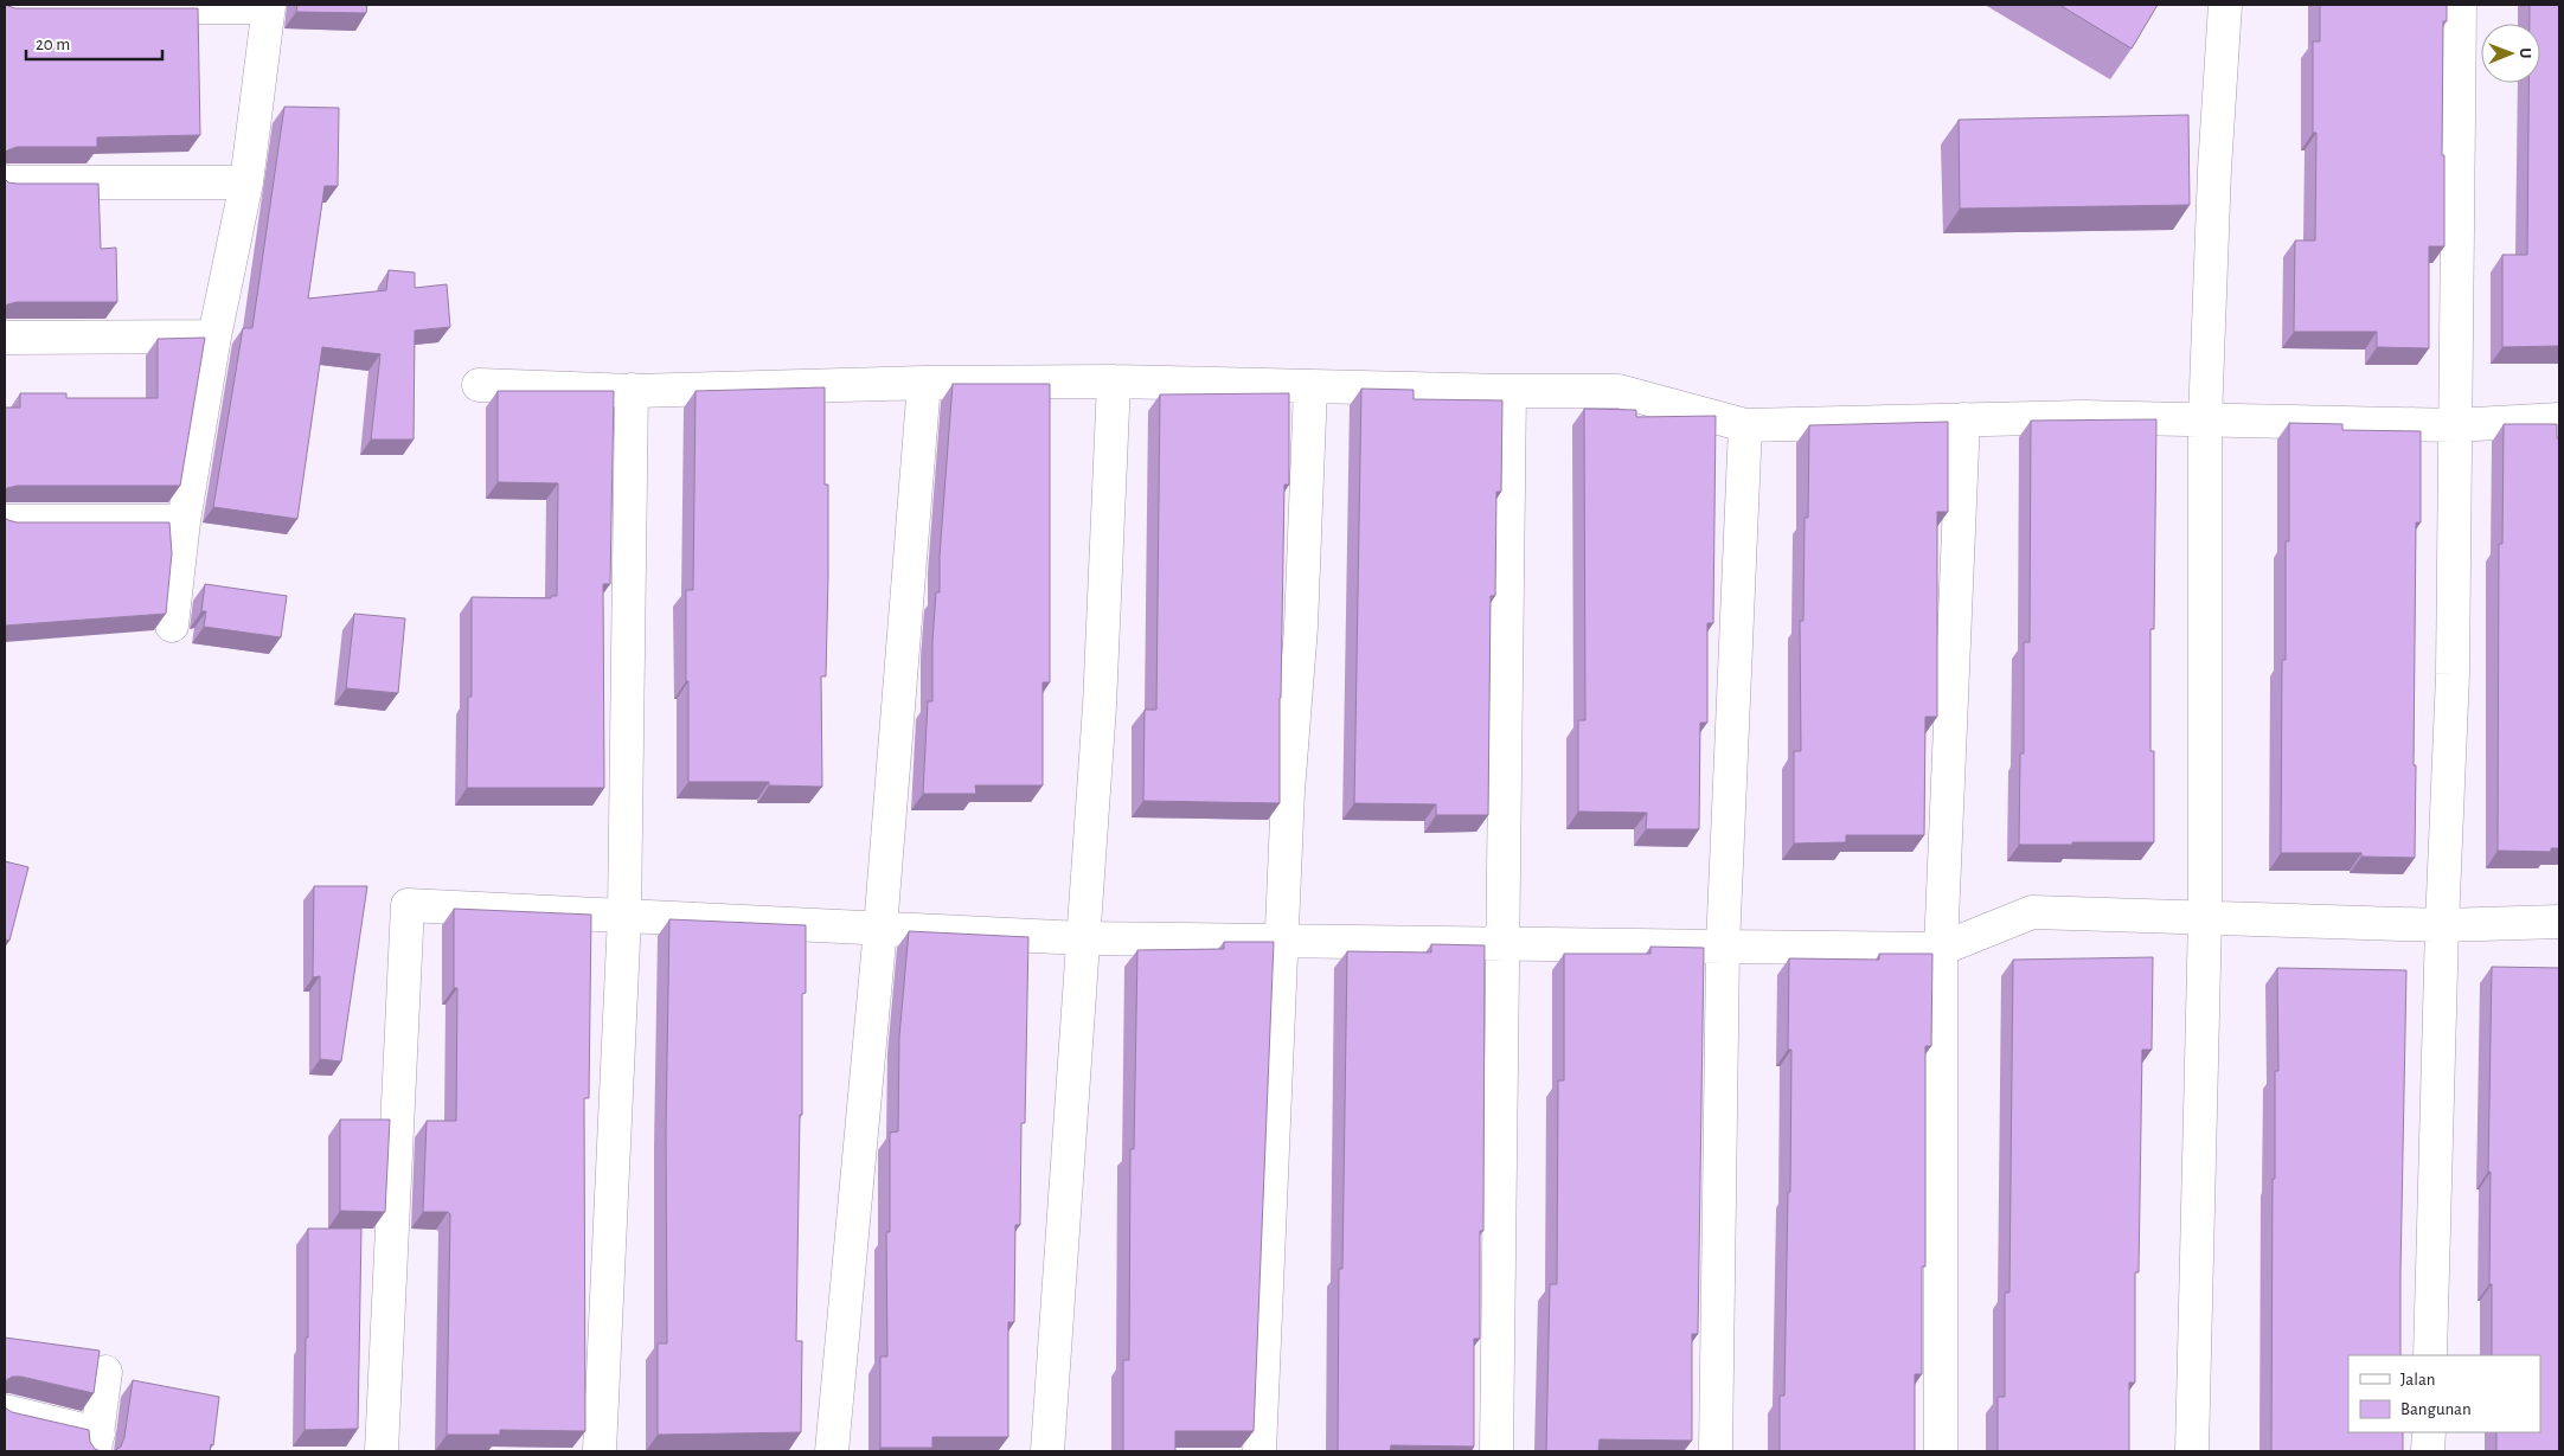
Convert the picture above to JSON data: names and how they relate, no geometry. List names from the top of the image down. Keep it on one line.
{"legend":["Jalan","Bangunan"],"scale_bar":"20 m","north":"right"}
